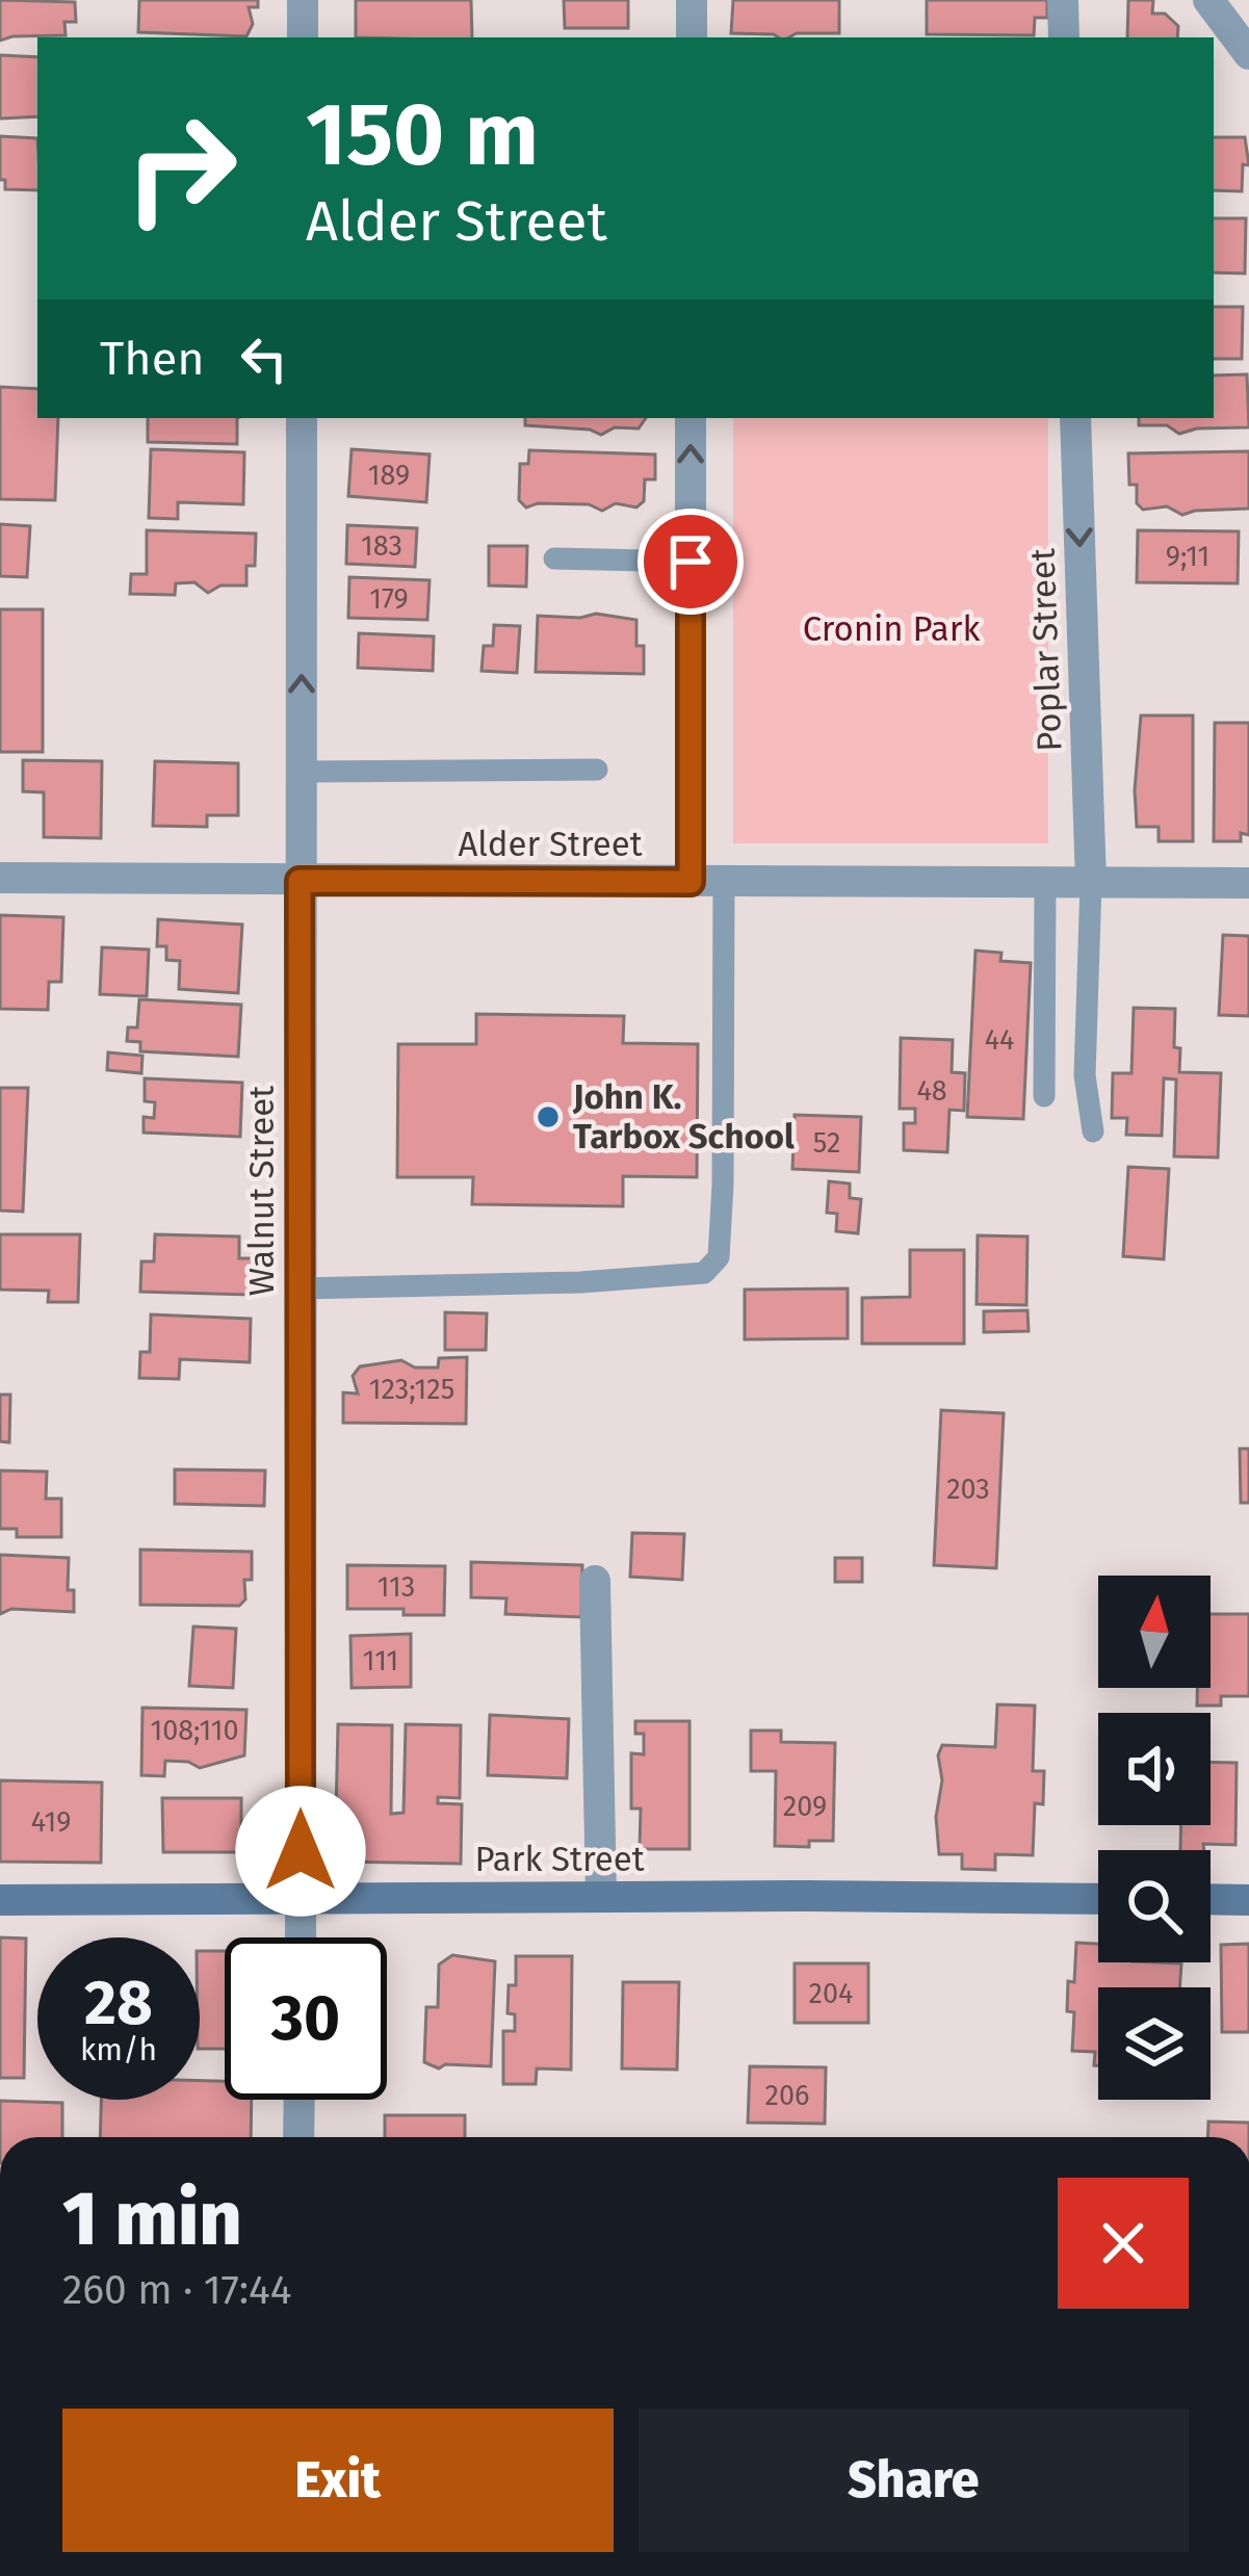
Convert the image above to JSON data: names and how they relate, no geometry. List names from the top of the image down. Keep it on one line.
{"streets":{"main road":["Park Street"],"street":["Poplar Street","Alder Street","Walnut Street"]},"crossings":[["Poplar Street","Alder Street"],["Alder Street","Walnut Street"],["Walnut Street","Park Street"]],"one_way":["Poplar Street"],"parks":["Cronin Park"],"places":["John K. Tarbox School"],"house_numbers":["189","183","9;11","179","44","48","52","123;125","203","113","111","108;110","209","419","204","206"],"north":"top","page":{"turn":["150 m","Alder Street"],"then":"Then","speed":"28 km/h","limit":"30","heading":["1 min","260 m · 17:44"],"buttons":["Exit","Share"]}}
